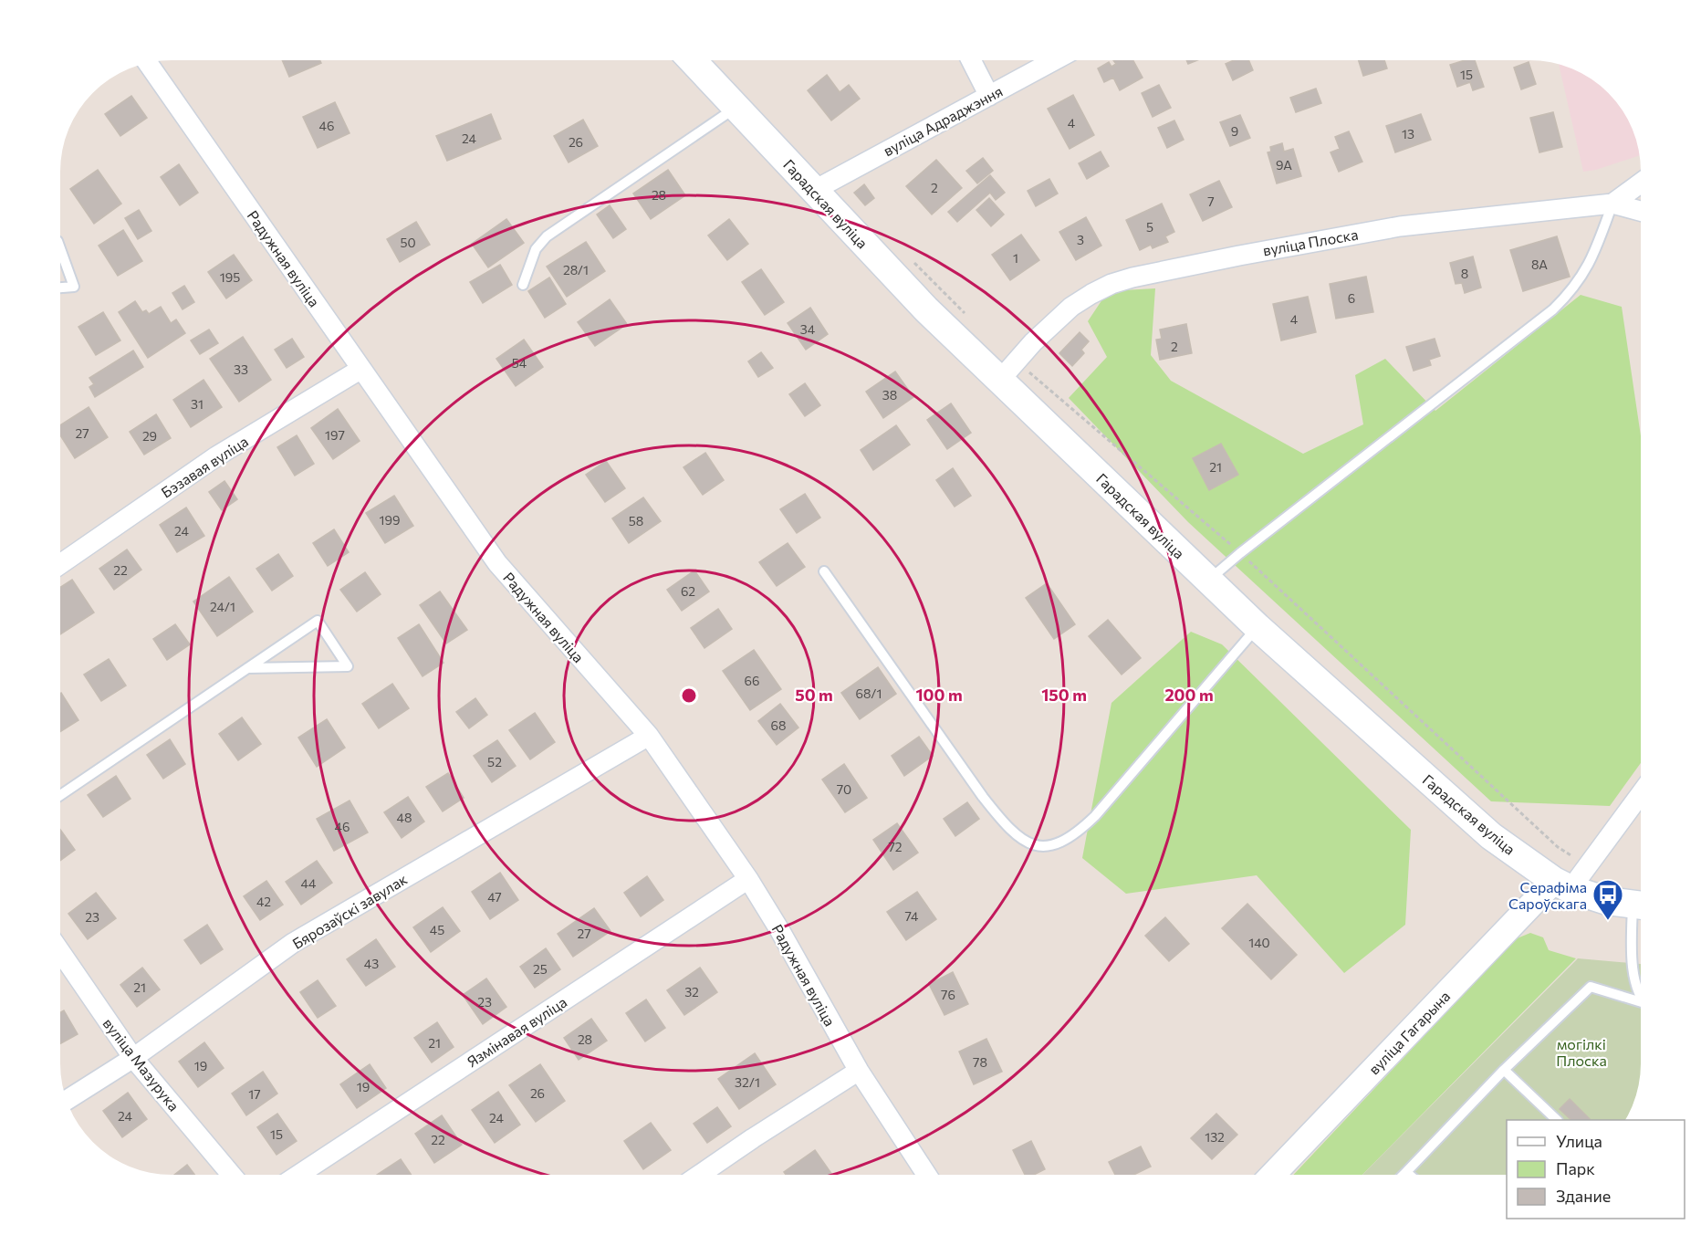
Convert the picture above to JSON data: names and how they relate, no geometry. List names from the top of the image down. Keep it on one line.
{"streets":{"main road":["Гарадская вуліца"],"street":["вуліца Адраджэння","вуліца Плоска","Радужная вуліца","Бэзавая вуліца","Бярозаўскі завулак","Язмінавая вуліца","вуліца Гагарына","вуліца Мазурука"]},"crossings":[["вуліца Адраджэння","Гарадская вуліца"],["Гарадская вуліца","вуліца Плоска"],["Гарадская вуліца","вуліца Гагарына"],["Радужная вуліца","Бэзавая вуліца"],["Радужная вуліца","Бярозаўскі завулак"],["Радужная вуліца","Язмінавая вуліца"],["Бярозаўскі завулак","вуліца Мазурука"]],"parks":["могілкі Плоска"],"places":{"bus stop":["Серафіма Сароўскага"]},"house_numbers":["15","4","46","9","13","24","26","9А","2","28","7","5","3","50","1","8А","28/1","8","195","6","4","34","2","54","33","38","31","27","197","29","21","199","58","24","22","62","24/1","66","68/1","68","52","70","48","46","72","44","47","42","74","23","45","27","140","43","25","21","32","76","23","28","21","78","19","32/1","19","26","17","24","24","15","132","22"],"legend":["Улица","Парк","Здание"],"rings":["50 m","100 m","150 m","200 m"]}
